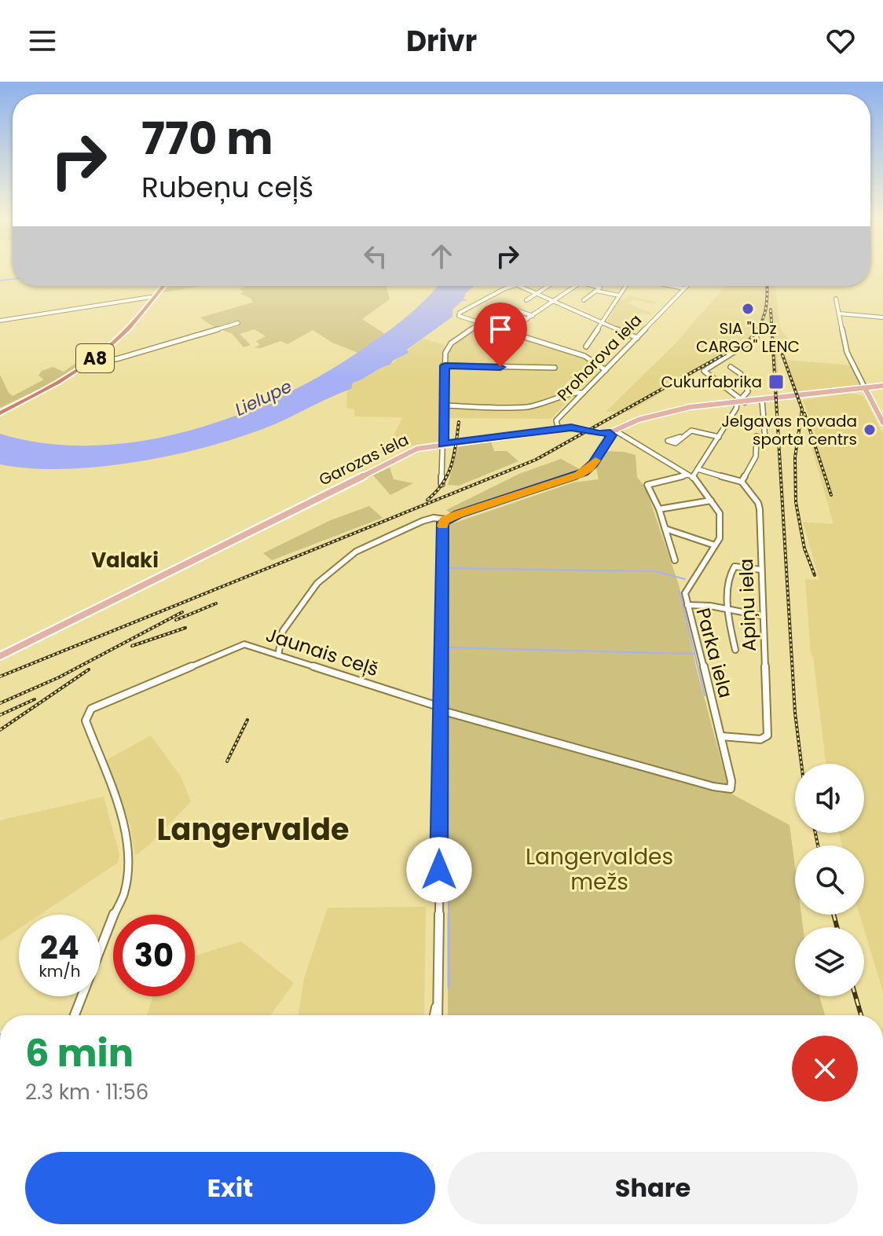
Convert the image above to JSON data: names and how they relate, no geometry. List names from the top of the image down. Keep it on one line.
{"streets":{"highway":["A8"],"main road":["Garozas iela"],"street":["Prohorova iela","Apiņu iela","Jaunais ceļš","Parka iela"]},"crossings":[["Prohorova iela","Garozas iela"],["Apiņu iela","Parka iela"],["Jaunais ceļš","Parka iela"]],"districts":["Valaki","Langervalde"],"water":["Lielupe"],"parks":["Langervaldes mežs"],"places":{"other":["SIA \"LDz CARGO\" LENC","Jelgavas novada sporta centrs"],"transit":["Cukurfabrika"]},"page":{"header":"Drivr","turn":["770 m","Rubeņu ceļš"],"speed":"24 km/h","limit":"30","heading":["6 min","2.3 km · 11:56"],"buttons":["Exit","Share"]}}
